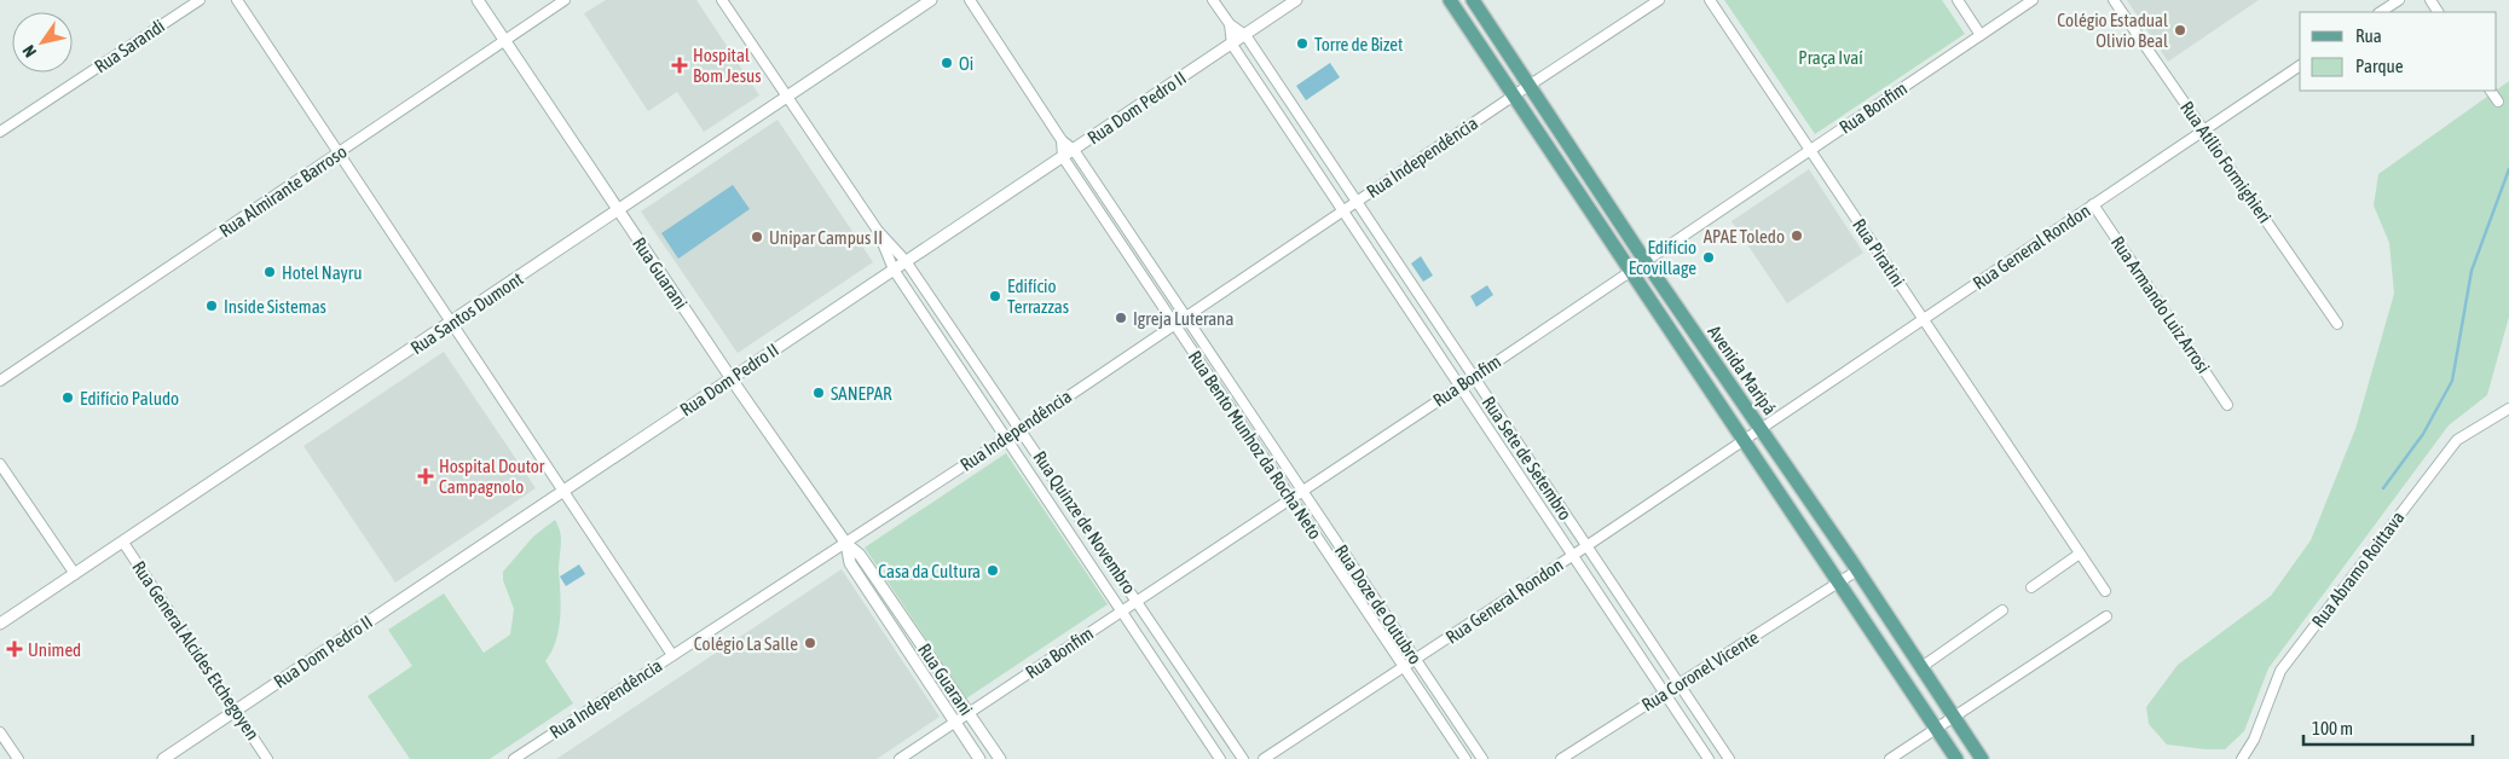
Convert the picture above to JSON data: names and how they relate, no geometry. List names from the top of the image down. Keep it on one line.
{"streets":{"main road":["Avenida Maripá"],"street":["Rua Sarandi","Rua Dom Pedro II","Rua Bonfim","Rua Independência","Rua Atílio Formighieri","Rua Almirante Barroso","Rua General Rondon","Rua Piratini","Rua Guarani","Rua Armando Luiz Arrosi","Rua Santos Dumont","Rua Bento Munhoz da Rocha Neto","Rua Sete de Setembro","Rua Quinze de Novembro","Rua Abramo Roittava","Rua Doze de Outubro","Rua General Alcides Etchegoyen","Rua Coronel Vicente"]},"crossings":[["Rua Dom Pedro II","Rua Guarani"],["Rua Dom Pedro II","Rua Bento Munhoz da Rocha Neto"],["Rua Dom Pedro II","Rua Sete de Setembro"],["Rua Dom Pedro II","Rua Quinze de Novembro"],["Rua Dom Pedro II","Rua Doze de Outubro"],["Rua Dom Pedro II","Rua General Alcides Etchegoyen"],["Rua Bonfim","Rua Piratini"],["Rua Bonfim","Rua Guarani"],["Rua Bonfim","Avenida Maripá"],["Rua Bonfim","Rua Bento Munhoz da Rocha Neto"],["Rua Bonfim","Rua Sete de Setembro"],["Rua Bonfim","Rua Quinze de Novembro"],["Rua Bonfim","Rua Doze de Outubro"],["Rua Independência","Rua Guarani"],["Rua Independência","Avenida Maripá"],["Rua Independência","Rua Bento Munhoz da Rocha Neto"],["Rua Independência","Rua Sete de Setembro"],["Rua Independência","Rua Quinze de Novembro"],["Rua Independência","Rua Doze de Outubro"],["Rua Atílio Formighieri","Rua General Rondon"],["Rua Almirante Barroso","Rua Guarani"],["Rua General Rondon","Rua Piratini"],["Rua General Rondon","Rua Armando Luiz Arrosi"],["Rua General Rondon","Avenida Maripá"],["Rua General Rondon","Rua Bento Munhoz da Rocha Neto"],["Rua General Rondon","Rua Sete de Setembro"],["Rua General Rondon","Rua Doze de Outubro"],["Rua Guarani","Rua Santos Dumont"],["Rua Santos Dumont","Rua Quinze de Novembro"],["Rua Santos Dumont","Rua General Alcides Etchegoyen"],["Avenida Maripá","Rua Coronel Vicente"],["Rua Sete de Setembro","Rua Coronel Vicente"]],"parks":["Praça Ivaí"],"places":{"other":["Colégio Estadual Olivio Beal","Torre de Bizet","Oi","APAE Toledo","Unipar Campus II","Edifício Ecovillage","Hotel Nayru","Edifício Terrazzas","Inside Sistemas","Igreja Luterana","SANEPAR","Edifício Paludo","Casa da Cultura","Colégio La Salle"],"health":["Hospital Bom Jesus","Hospital Doutor Campagnolo","Unimed"]},"legend":["Rua","Parque"],"scale_bar":"100 m","north":"bottom left"}
